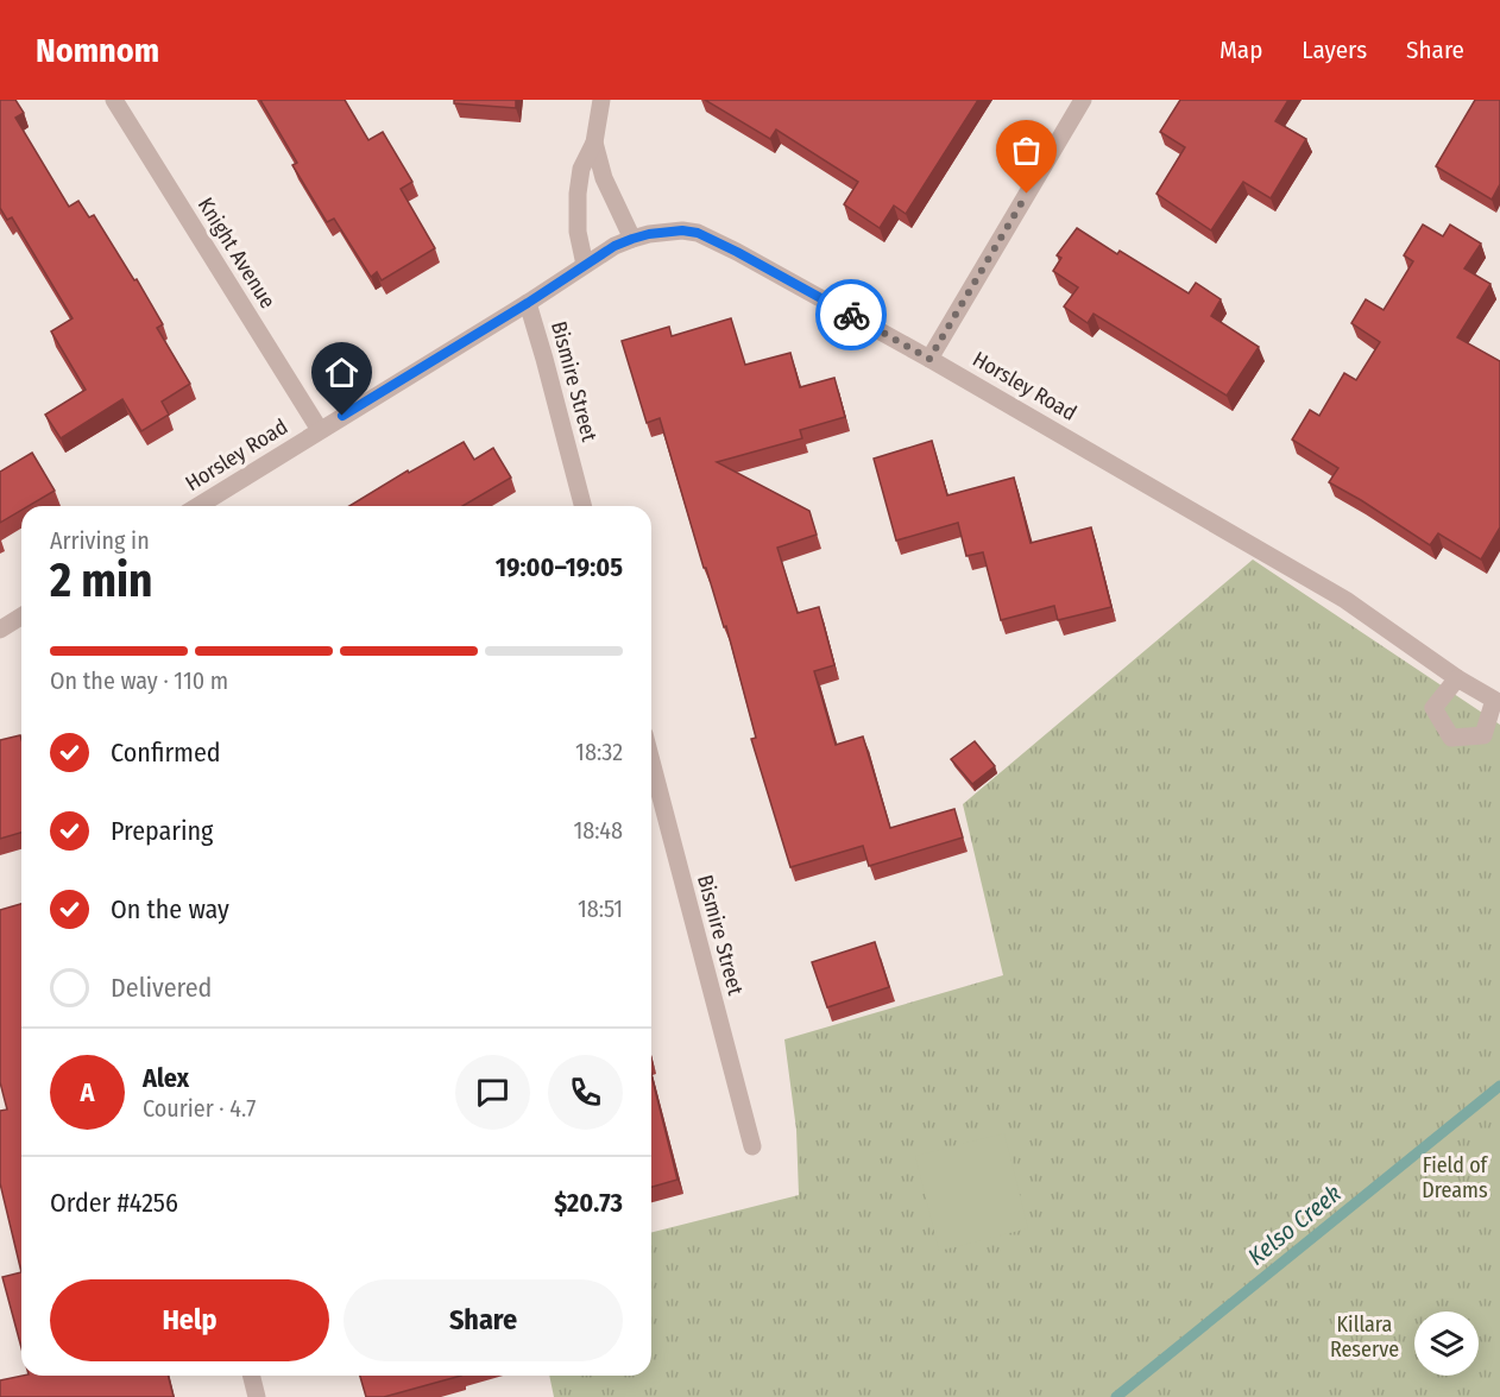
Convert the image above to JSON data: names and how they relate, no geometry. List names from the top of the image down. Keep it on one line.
{"streets":{"street":["Knight Avenue","Bismire Street","Horsley Road"]},"crossings":[["Knight Avenue","Horsley Road"],["Bismire Street","Horsley Road"]],"water":["Kelso Creek"],"parks":["Field of Dreams","Killara Reserve"],"page":{"header":"Nomnom","nav":["Map","Layers","Share"],"heading":["2 min","Arriving in","19:00–19:05"],"panel":["Alex","Courier · 4.7","Order #4256","$20.73"],"bar":"On the way · 110 m","list":[["Confirmed","18:32"],["Preparing","18:48"],["On the way","18:51"],"Delivered"],"round":"A","buttons":["Help","Share"]}}
